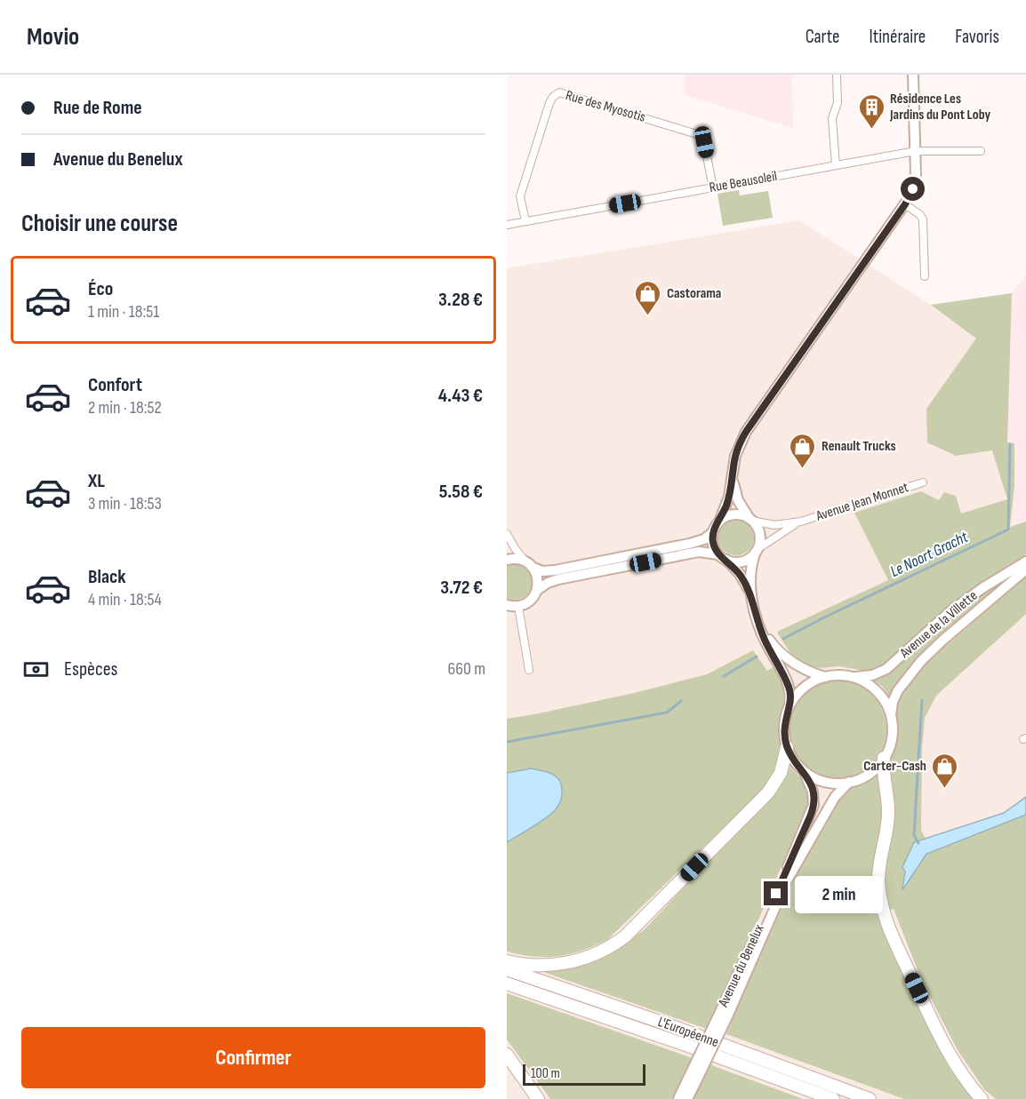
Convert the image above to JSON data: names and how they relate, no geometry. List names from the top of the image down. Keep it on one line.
{"streets":{"highway":["L'Européenne"],"main road":["Avenue de la Villette","Avenue du Benelux"],"street":["Rue des Myosotis","Rue Beausoleil","Avenue Jean Monnet"]},"crossings":[["Rue des Myosotis","Rue Beausoleil"],["Avenue de la Villette","Avenue du Benelux"]],"water":["Le Noort Gracht"],"places":{"building":["Résidence Les Jardins du Pont Loby"],"shop":["Castorama","Renault Trucks","Carter-Cash"]},"scale_bar":"100 m","page":{"header":"Movio","nav":["Carte","Itinéraire","Favoris"],"banner":["Rue de Rome","Avenue du Benelux"],"heading":"Choisir une course","list":[{"name":"Éco","note":"1 min · 18:51","value":"3.28 €"},{"name":"Confort","note":"2 min · 18:52","value":"4.43 €"},{"name":"XL","note":"3 min · 18:53","value":"5.58 €"},{"name":"Black","note":"4 min · 18:54","value":"3.72 €"}],"pay":["Espèces","660 m"],"bubble":"2 min","buttons":"Confirmer","scale":"100 m"}}
